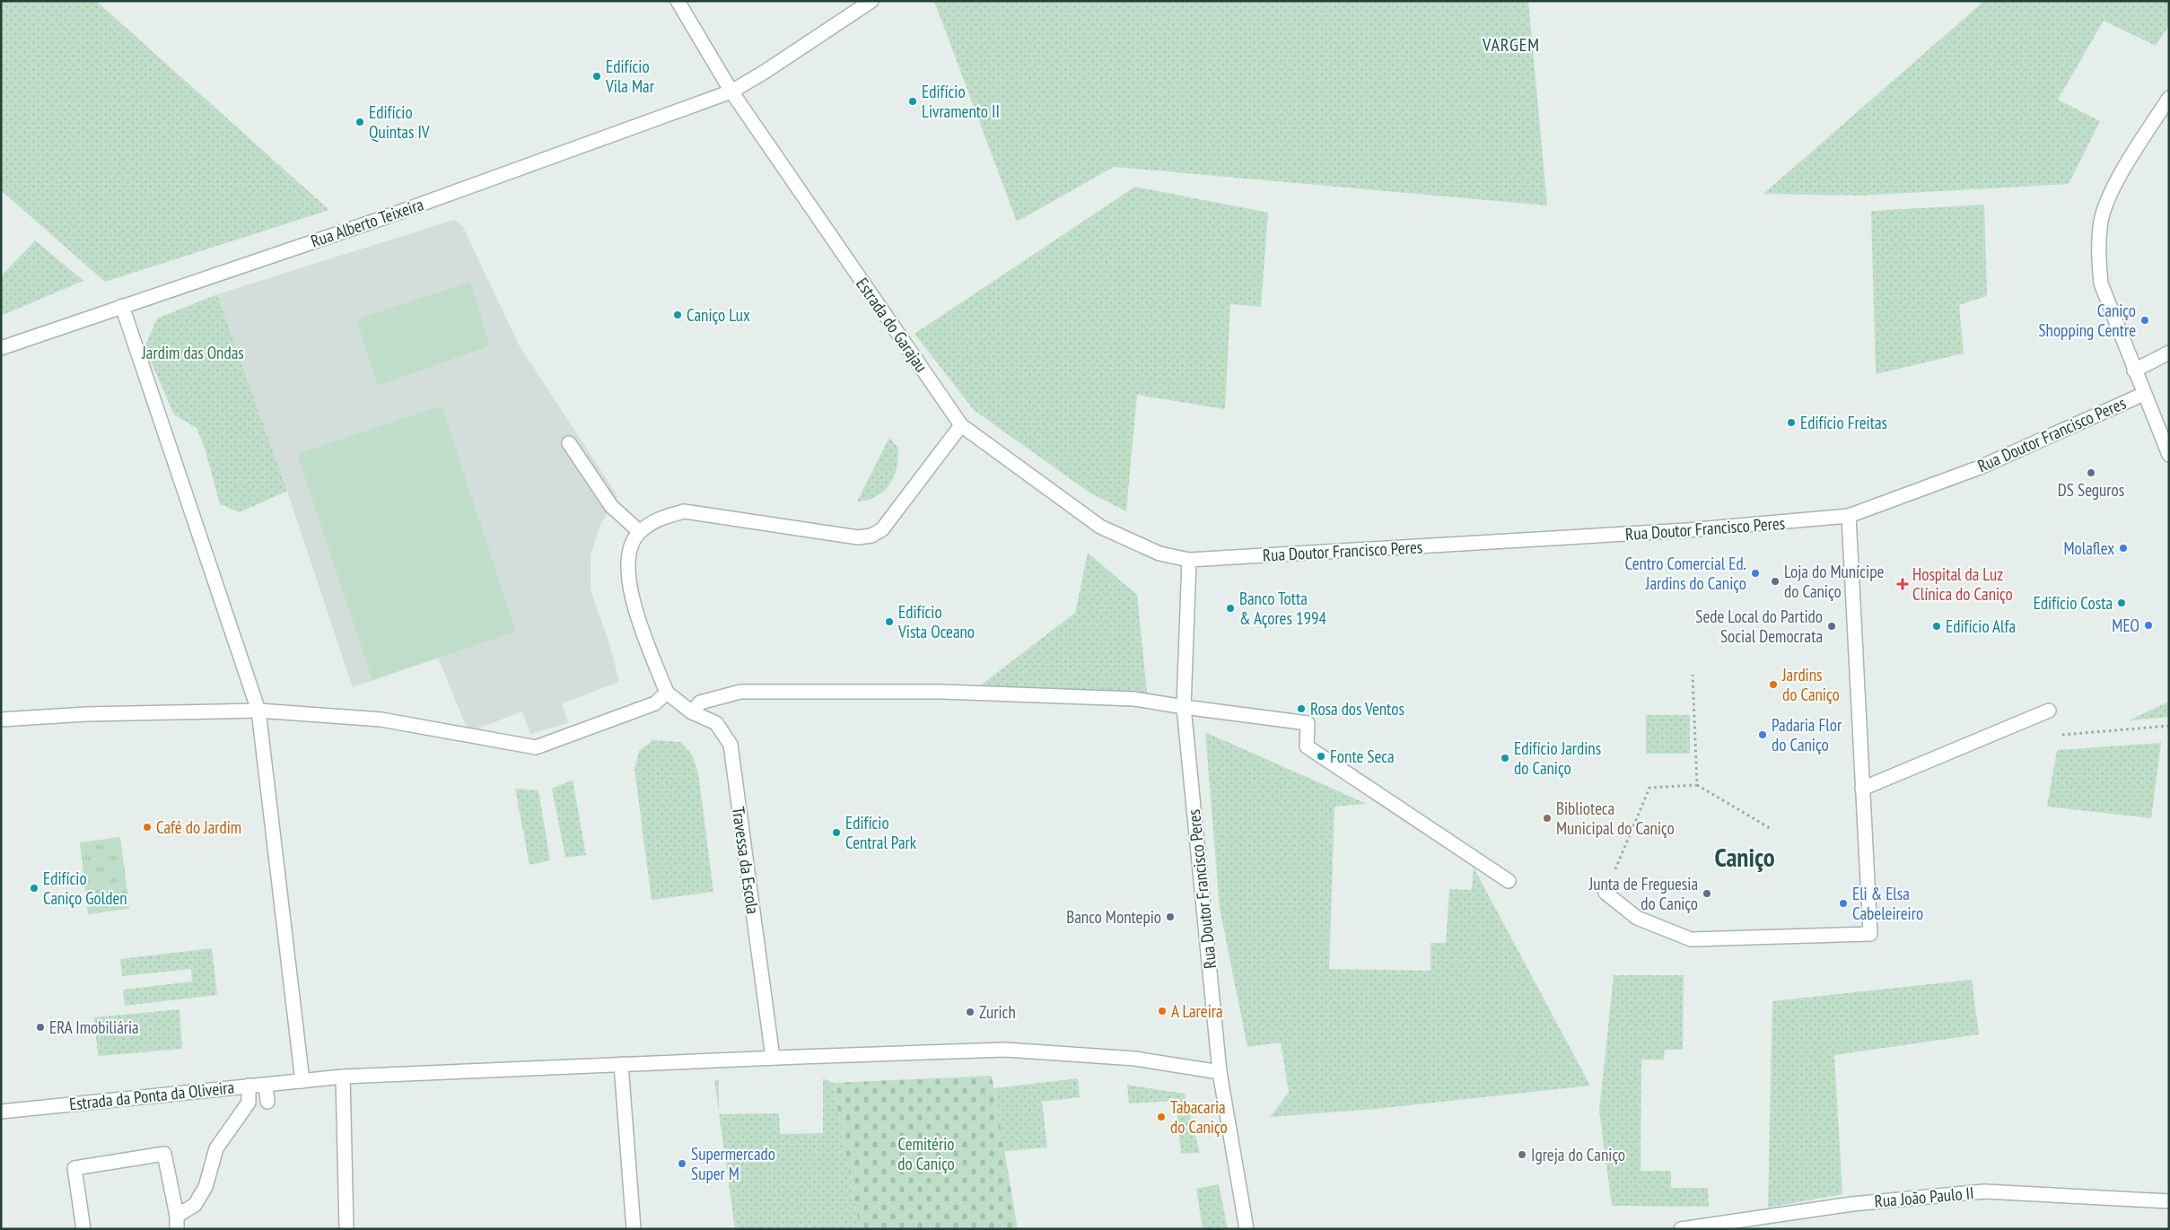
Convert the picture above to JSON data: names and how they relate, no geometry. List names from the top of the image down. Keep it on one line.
{"streets":{"street":["Rua Alberto Teixeira","Estrada do Garajau","Rua Doutor Francisco Peres","Travessa da Escola","Estrada da Ponta da Oliveira","Rua João Paulo II"]},"crossings":[["Rua Alberto Teixeira","Estrada do Garajau"],["Estrada do Garajau","Rua Doutor Francisco Peres"],["Rua Doutor Francisco Peres","Estrada da Ponta da Oliveira"],["Travessa da Escola","Estrada da Ponta da Oliveira"]],"districts":["VARGEM","Caniço"],"parks":["Jardim das Ondas","Cemitério do Caniço"],"places":{"other":["Edifício Vila Mar","Edifício Livramento II","Edifício Quintas IV","Caniço Lux","Caniço Shopping Centre","Edifício Freitas","DS Seguros","Molaflex","Centro Comercial Ed. Jardins do Caniço","Loja do Munícipe do Caniço","Edifício Costa","Banco Totta & Açores 1994","Edifício Vista Oceano","MEO","Sede Local do Partido Social Democrata","Edifício Alfa","Jardins do Caniço","Rosa dos Ventos","Padaria Flor do Caniço","Fonte Seca","Edifício Jardins do Caniço","Biblioteca Municipal do Caniço","Café do Jardim","Edifício Central Park","Edifício Caniço Golden","Junta de Freguesia do Caniço","Eli & Elsa Cabeleireiro","Banco Montepio","A Lareira","Zurich","ERA Imobiliária","Tabacaria do Caniço","Igreja do Caniço","Supermercado Super M"],"health":["Hospital da Luz Clínica do Caniço"]}}
